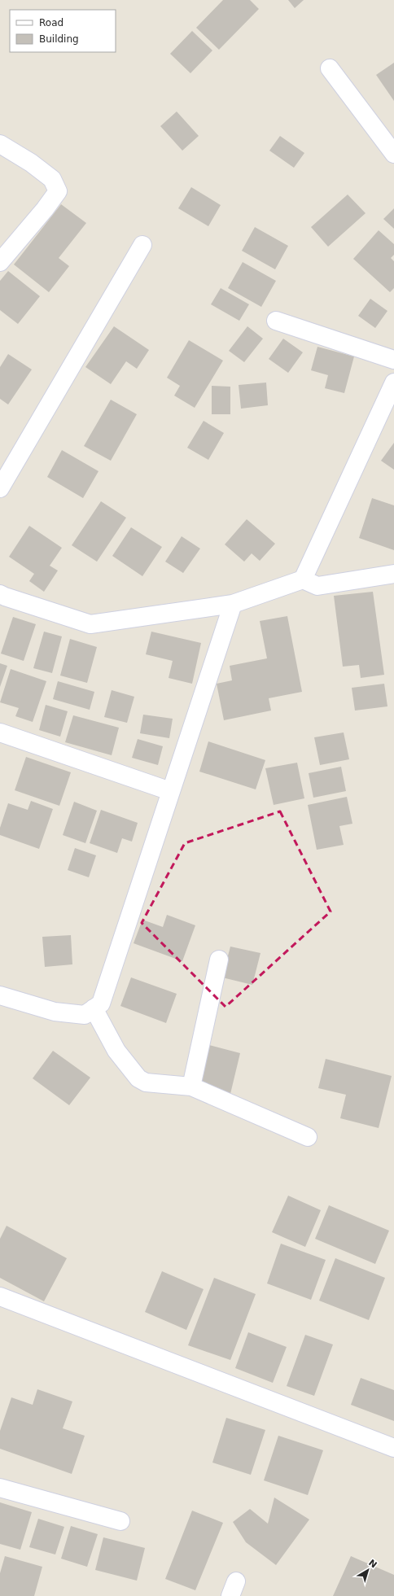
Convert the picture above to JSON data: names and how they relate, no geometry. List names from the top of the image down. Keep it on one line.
{"legend":["Road","Building"],"north":"top right"}
